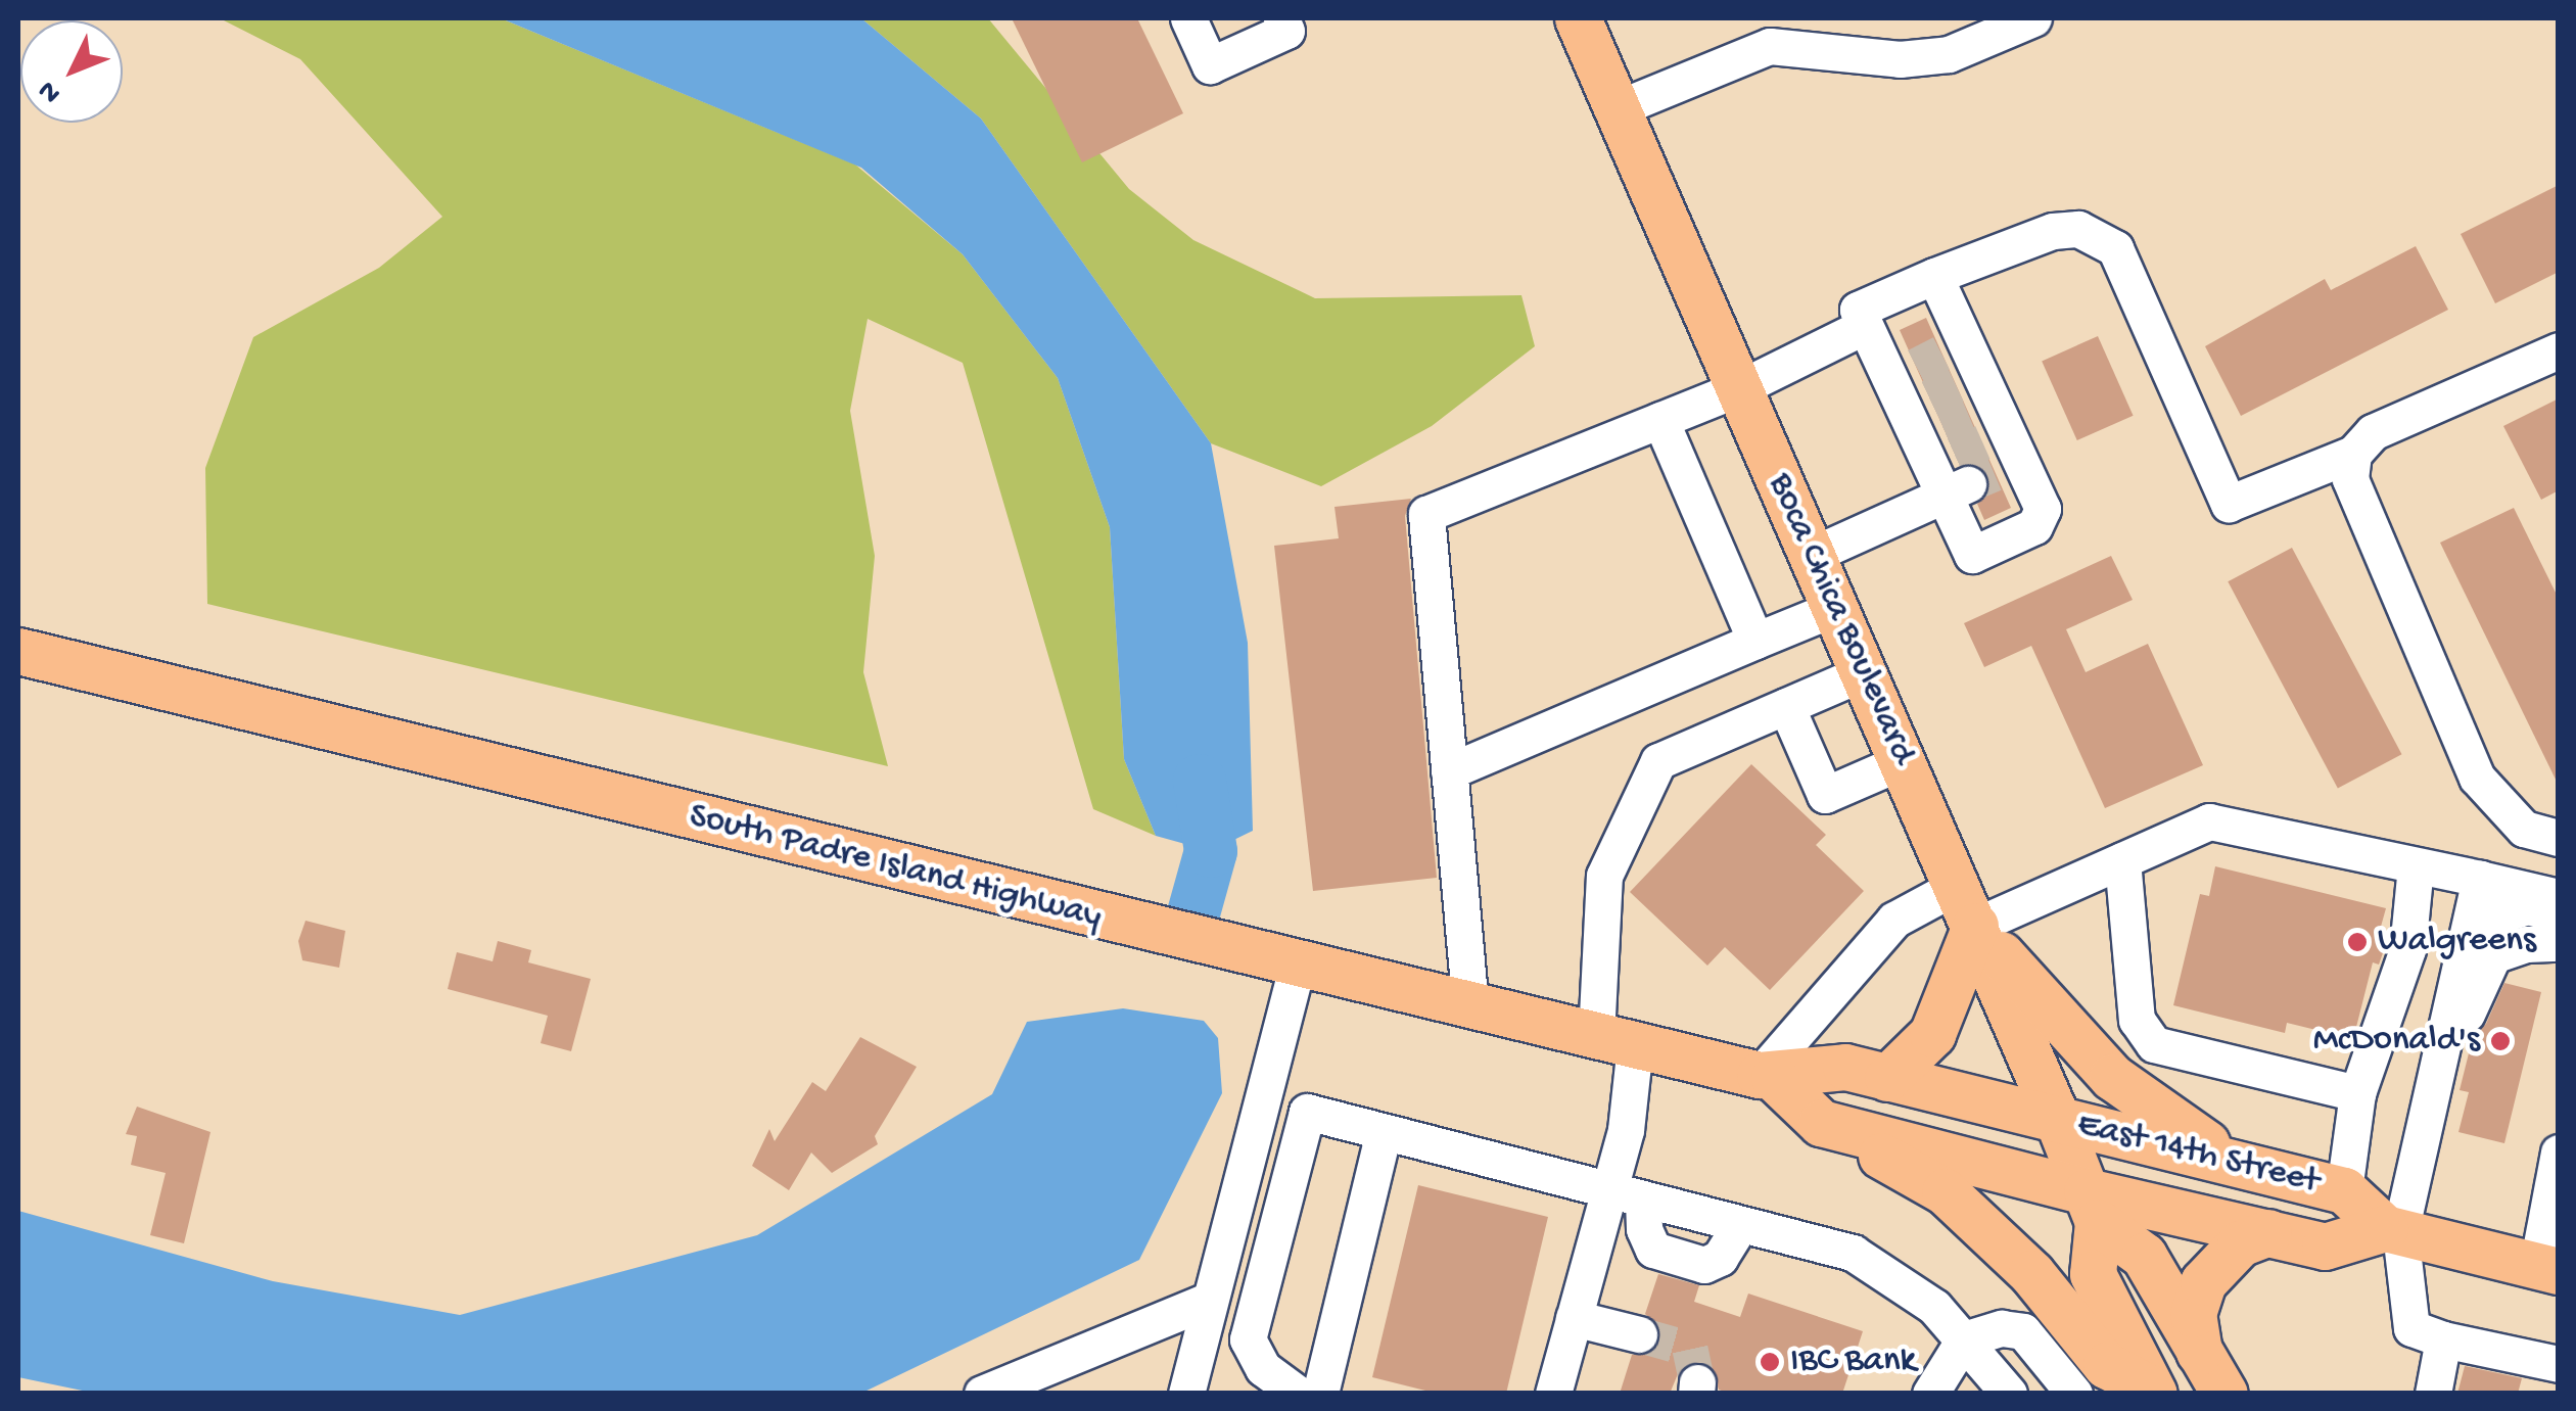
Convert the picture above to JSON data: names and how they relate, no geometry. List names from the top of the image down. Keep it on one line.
{"streets":{"main road":["Boca Chica Boulevard","South Padre Island Highway","East 14th Street"]},"crossings":[["Boca Chica Boulevard","South Padre Island Highway"],["Boca Chica Boulevard","East 14th Street"],["South Padre Island Highway","East 14th Street"]],"places":["Walgreens","McDonald's","IBC Bank"],"north":"bottom left"}
